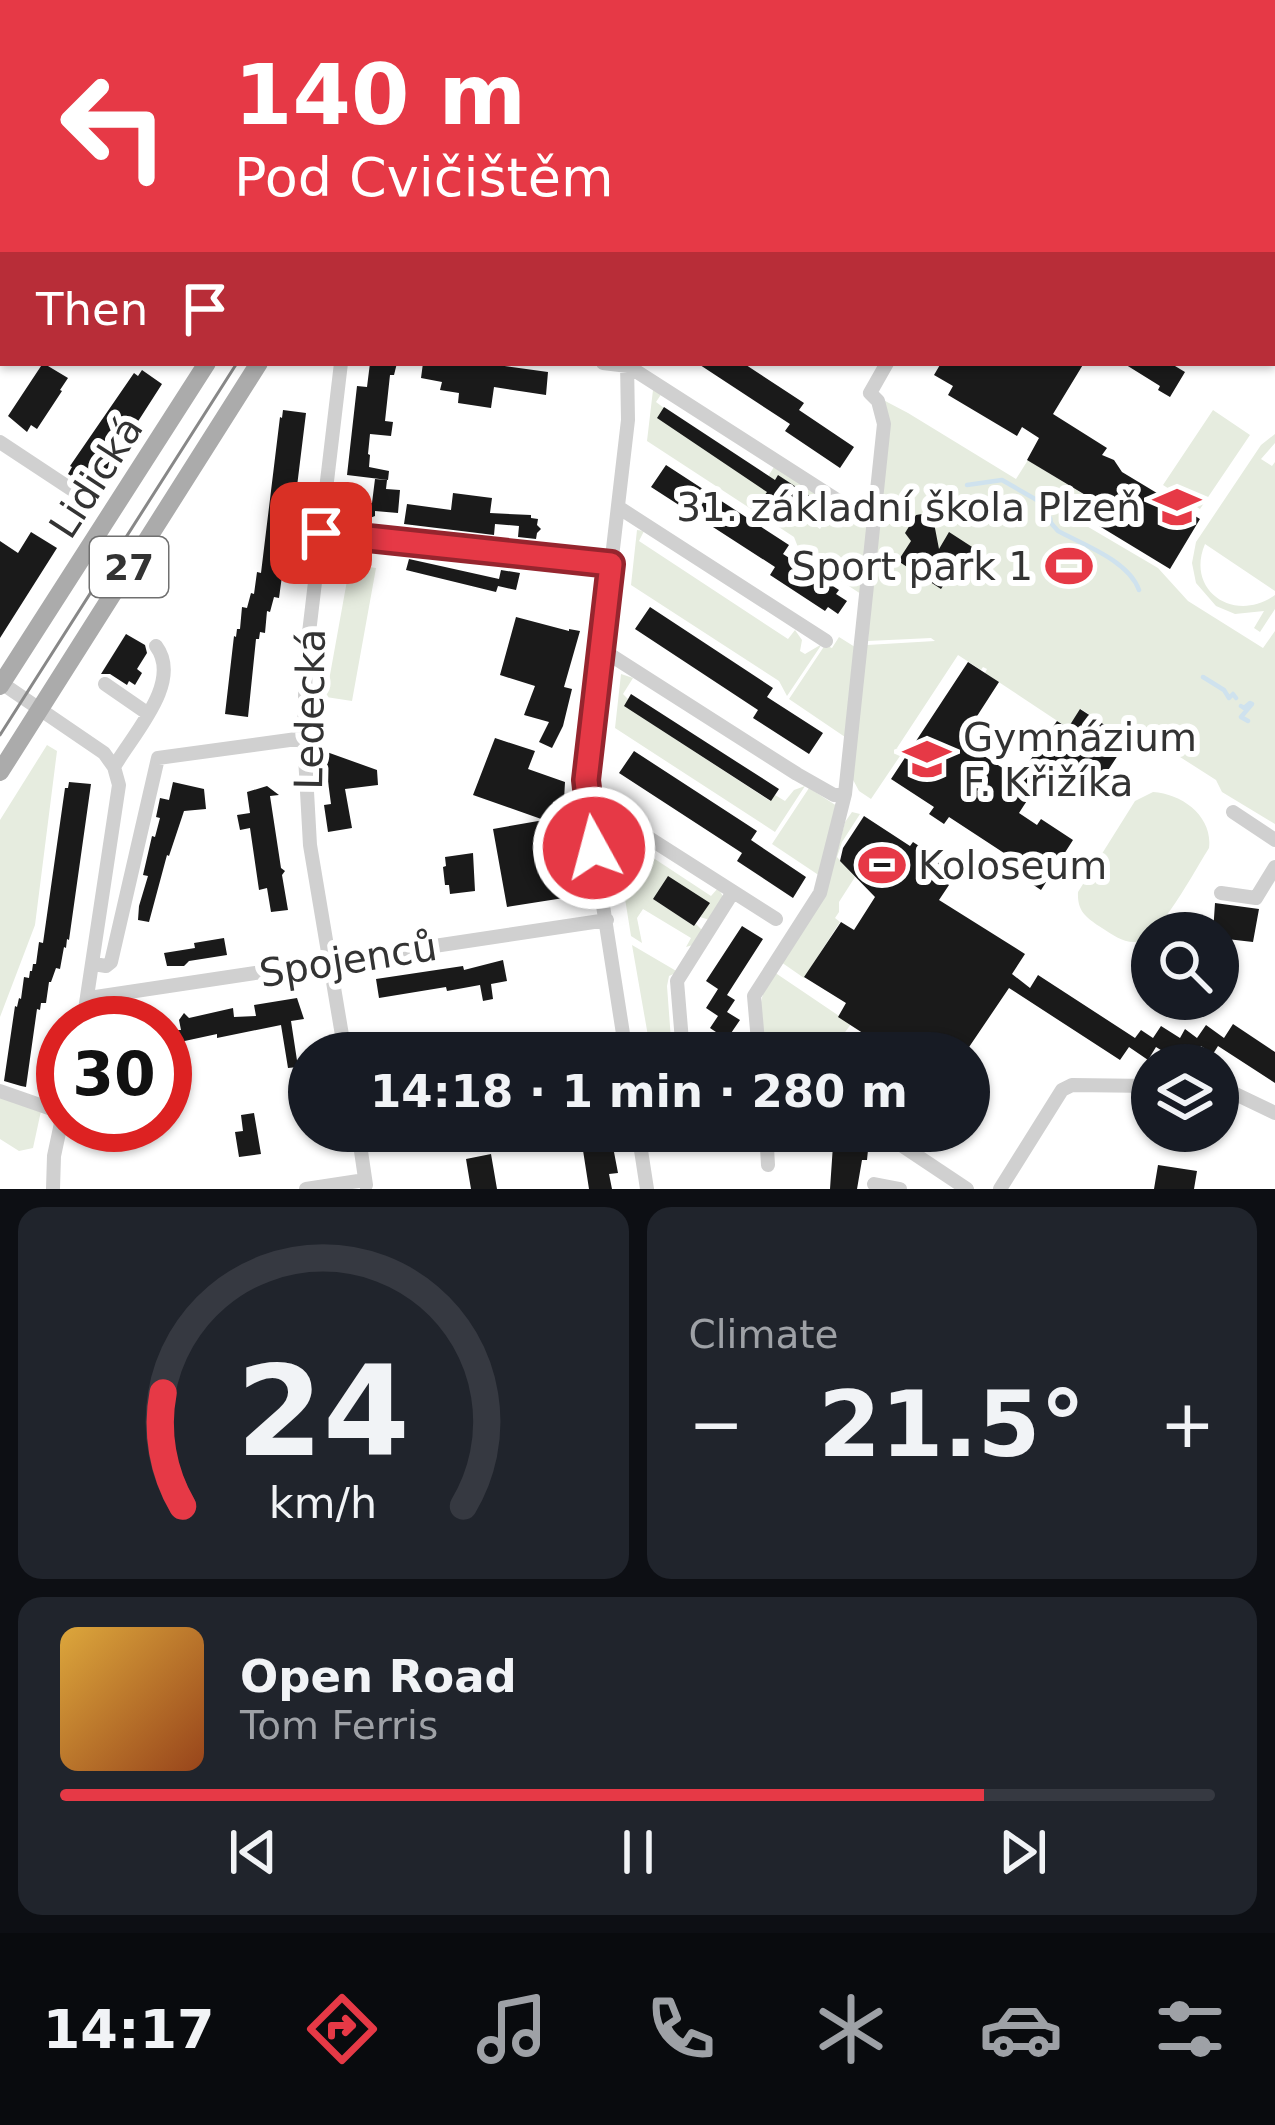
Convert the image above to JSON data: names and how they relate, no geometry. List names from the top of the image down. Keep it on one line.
{"streets":{"main road":["Lidická","27"],"street":["Ledecká","Spojenců"]},"crossings":[["Ledecká","Spojenců"]],"places":{"school or university":["31. základní škola Plzeň","Gymnázium F. Křižíka"],"sports":["Sport park 1","Koloseum"]},"page":{"turn":["140 m","Pod Cvičištěm"],"then":"Then","limit":"30","trip":"14:18 · 1 min · 280 m","tile":"Climate","heat":["−","21.5°","+"],"song":["Open Road","Tom Ferris"],"tabs":"14:17","gauge":["24","km/h"]}}
